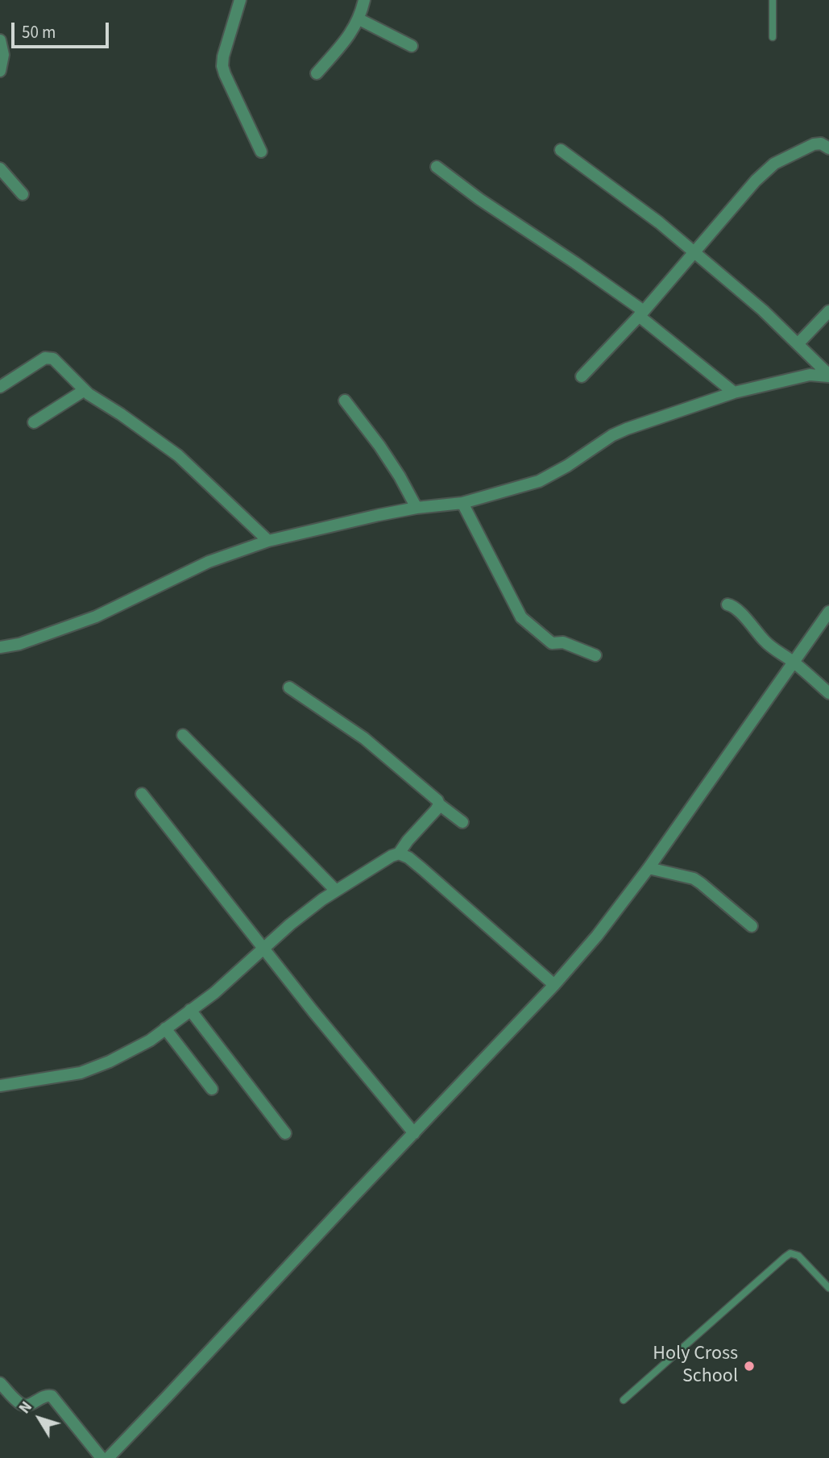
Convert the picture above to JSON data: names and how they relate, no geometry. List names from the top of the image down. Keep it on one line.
{"places":["Holy Cross School"],"scale_bar":"50 m","north":"top left"}
